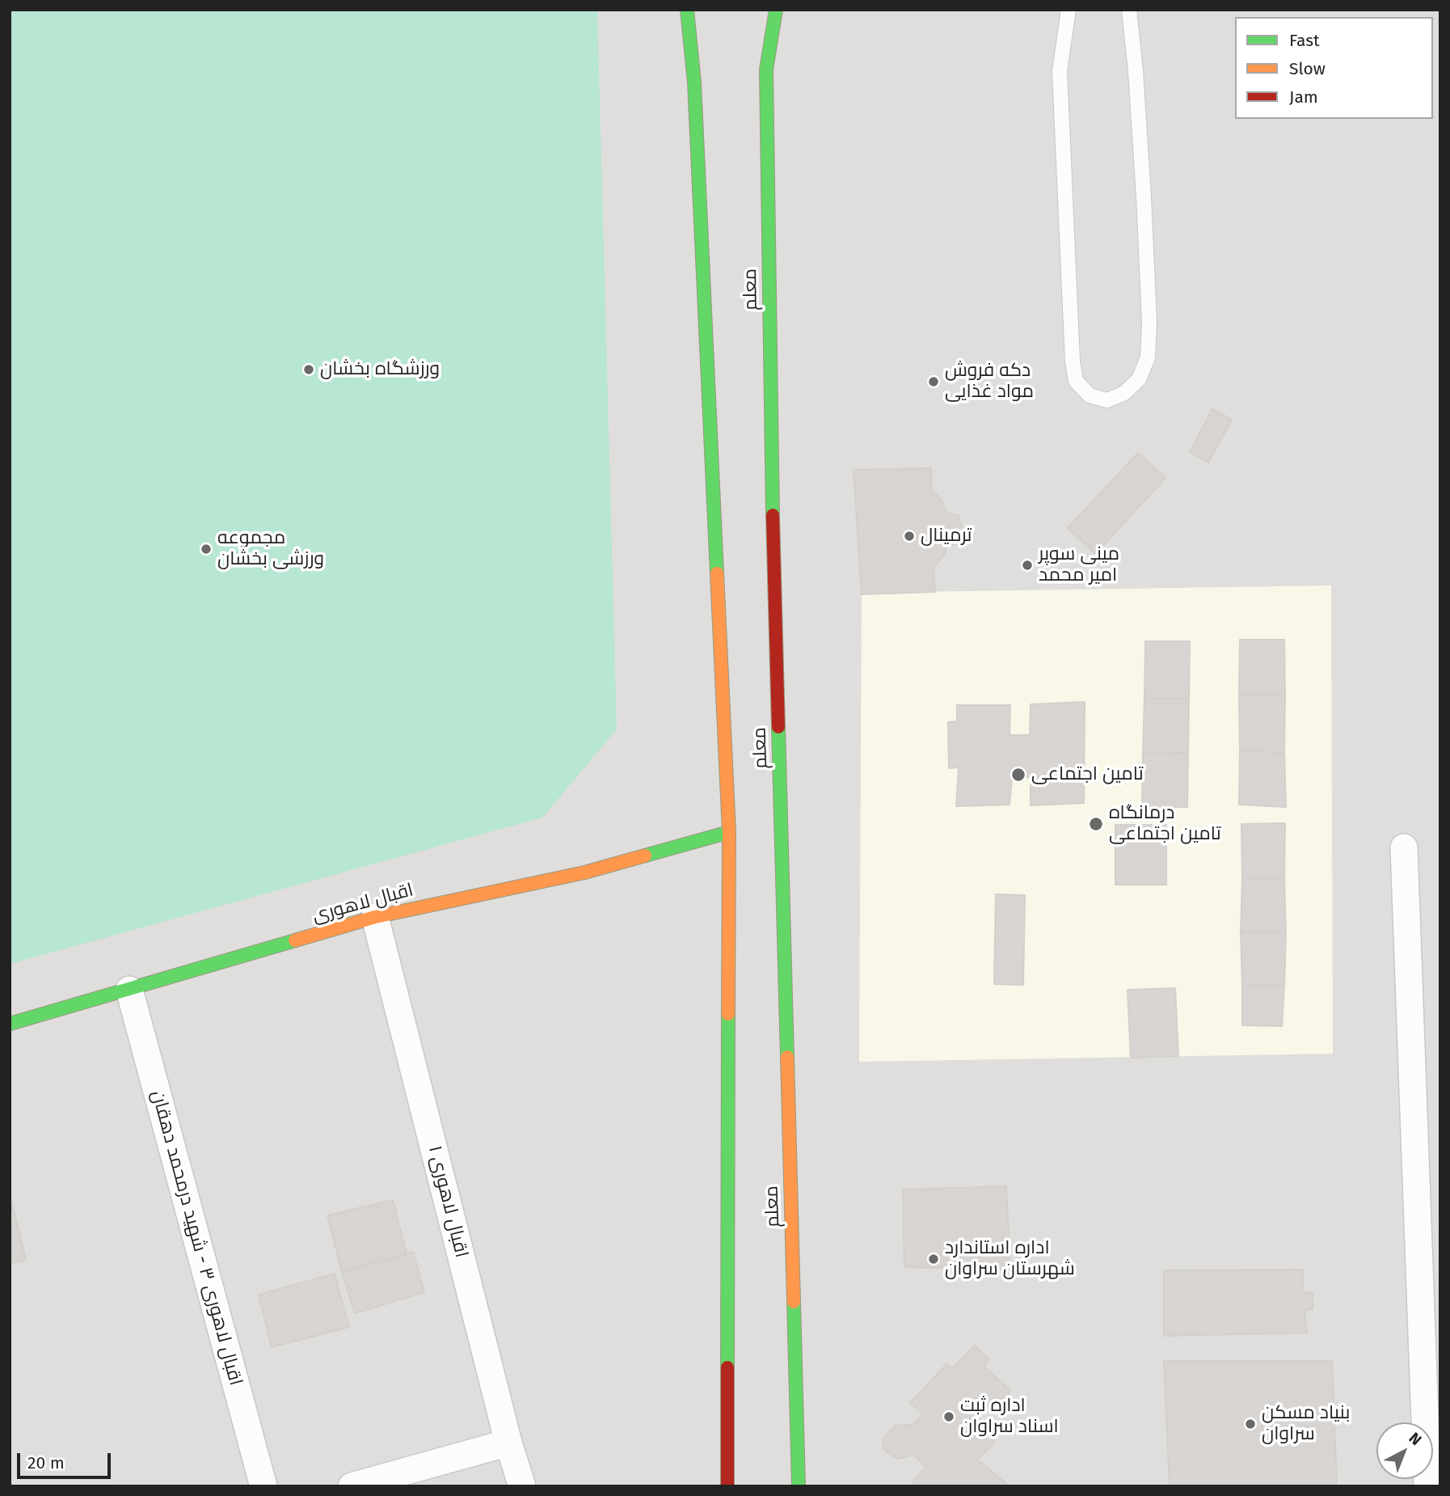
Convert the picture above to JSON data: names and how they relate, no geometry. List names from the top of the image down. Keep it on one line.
{"streets":{"main road":["معلم","اقبال لاهوری"],"street":["اقبال لاهوری ۱","اقبال لاهوری ۳ - شهید درمحمد دهقان"]},"crossings":[["معلم","اقبال لاهوری"],["اقبال لاهوری","اقبال لاهوری ۱"],["اقبال لاهوری","اقبال لاهوری ۳ - شهید درمحمد دهقان"]],"places":["ورزشگاه بخشان","دکه فروش مواد غذایی","ترمینال","مجموعه ورزشی بخشان","مینی سوپر امیر محمد","تامین اجتماعی","درمانگاه تامین اجتماعی","اداره استاندارد شهرستان سراوان","اداره ثبت اسناد سراوان","بنیاد مسکن سراوان"],"legend":["Fast","Slow","Jam"],"scale_bar":"20 m","north":"top right"}
